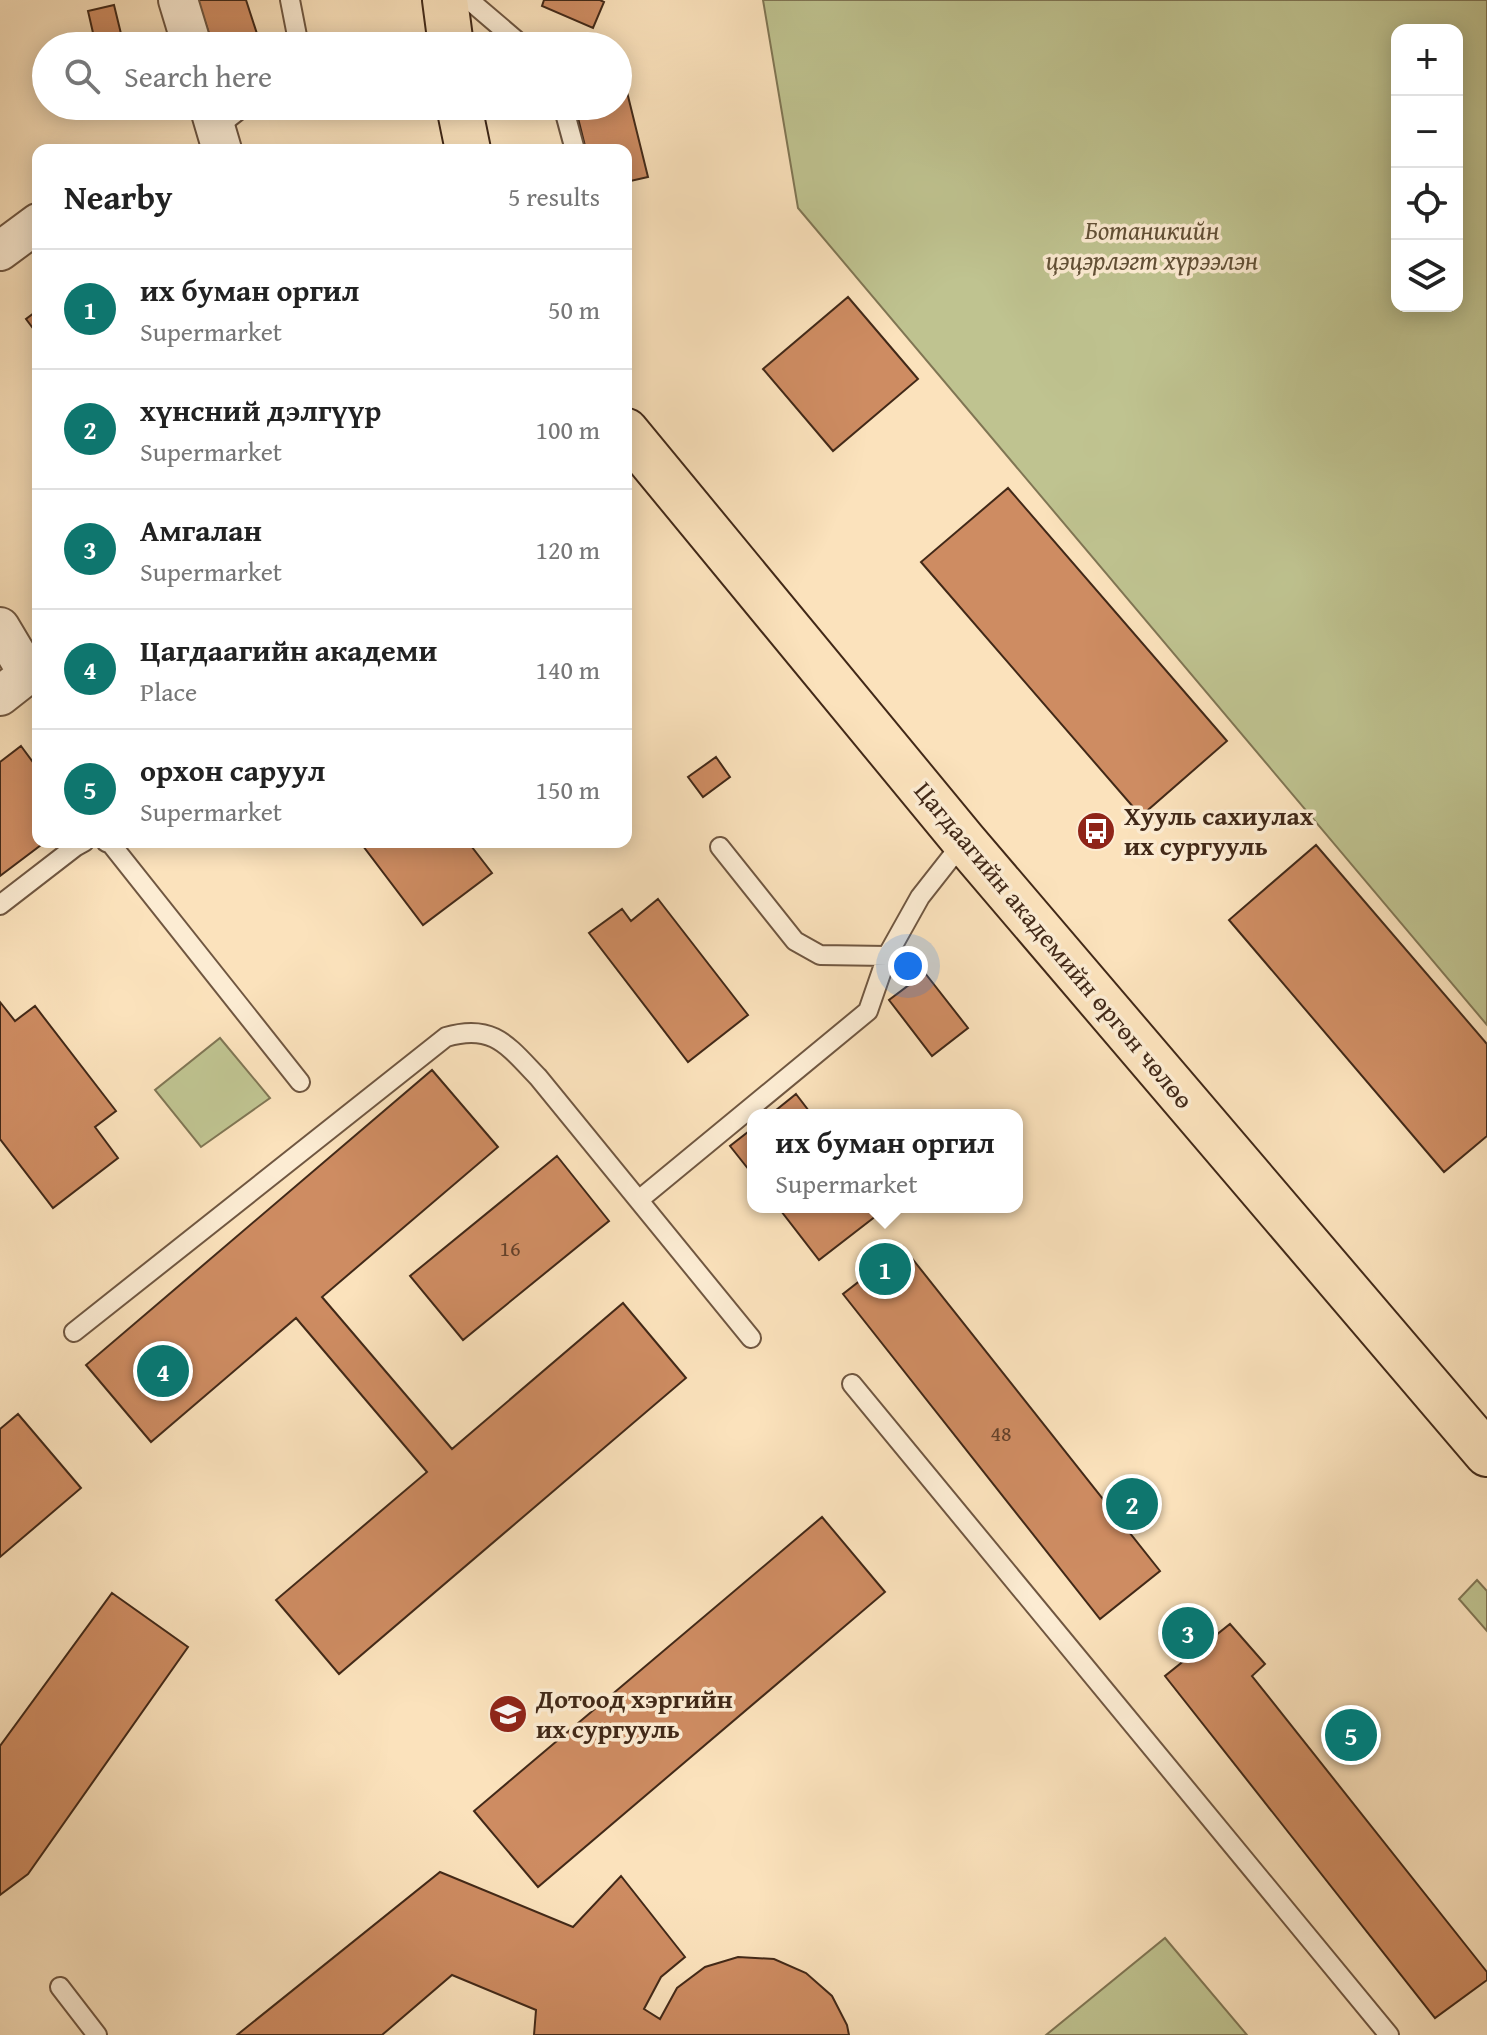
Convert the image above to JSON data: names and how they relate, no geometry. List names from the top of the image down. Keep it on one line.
{"streets":{"highway":["Цагдаагийн академийн өргөн чөлөө"]},"parks":["Ботаникийн цэцэрлэгт хүрээлэн"],"places":{"bus stop":["Хууль сахиулах их сургууль"],"school or university":["Дотоод хэргийн их сургууль"]},"house_numbers":["16","48"],"page":{"map_buttons":["+","−"],"search":"Search here","heading":["Nearby","5 results"],"list":[{"mark":"1","name":"их буман оргил","note":"Supermarket","value":"50 m"},{"mark":"2","name":"хүнсний дэлгүүр","note":"Supermarket","value":"100 m"},{"mark":"3","name":"Амгалан","note":"Supermarket","value":"120 m"},{"mark":"4","name":"Цагдаагийн академи","note":"Place","value":"140 m"},{"mark":"5","name":"орхон саруул","note":"Supermarket","value":"150 m"}],"popup":["их буман оргил","Supermarket"],"pins":["1","4","2","3","5"]}}
